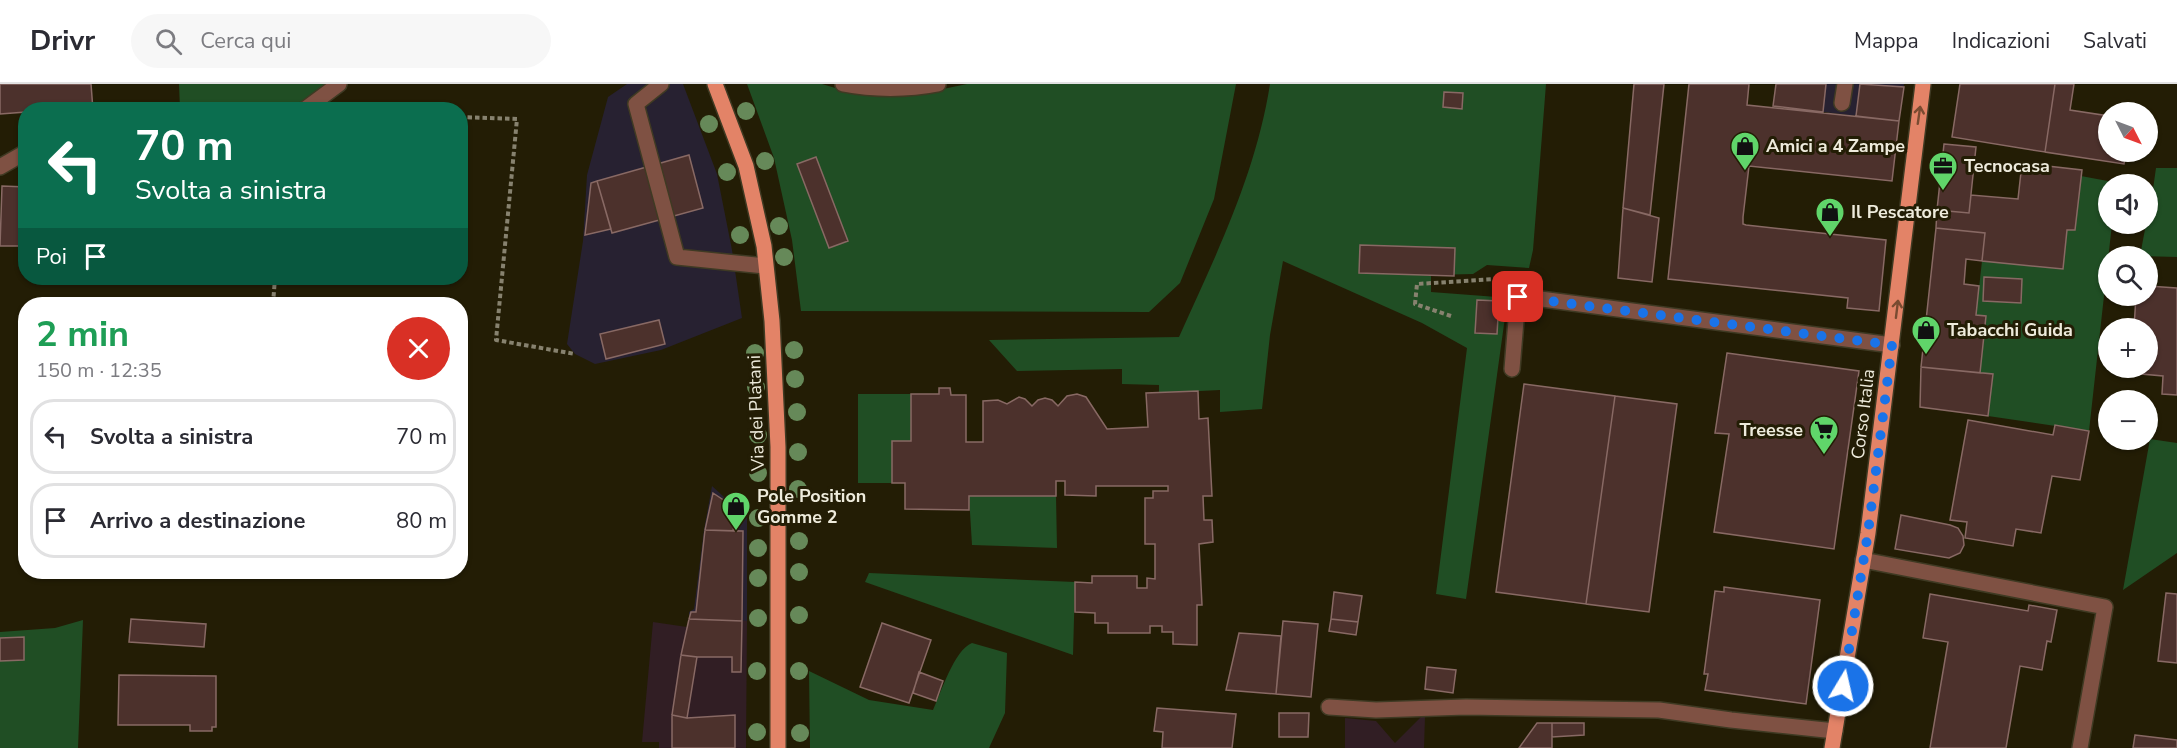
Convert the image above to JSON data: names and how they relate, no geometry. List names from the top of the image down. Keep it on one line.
{"streets":{"main road":["Via dei Platani","Corso Italia"]},"one_way":["Corso Italia"],"places":{"shop":["Amici a 4 Zampe","Il Pescatore","Tabacchi Guida","Pole Position Gomme 2"],"office":["Tecnocasa"],"supermarket":["Treesse"]},"north":"bottom right","page":{"header":"Drivr","search":"Cerca qui","nav":["Mappa","Indicazioni","Salvati"],"map_buttons":["+","−"],"turn":["70 m","Svolta a sinistra"],"then":"Poi","heading":["2 min","150 m · 12:35"],"list":[{"name":"Svolta a sinistra","value":"70 m"},{"name":"Arrivo a destinazione","value":"80 m"}]}}
